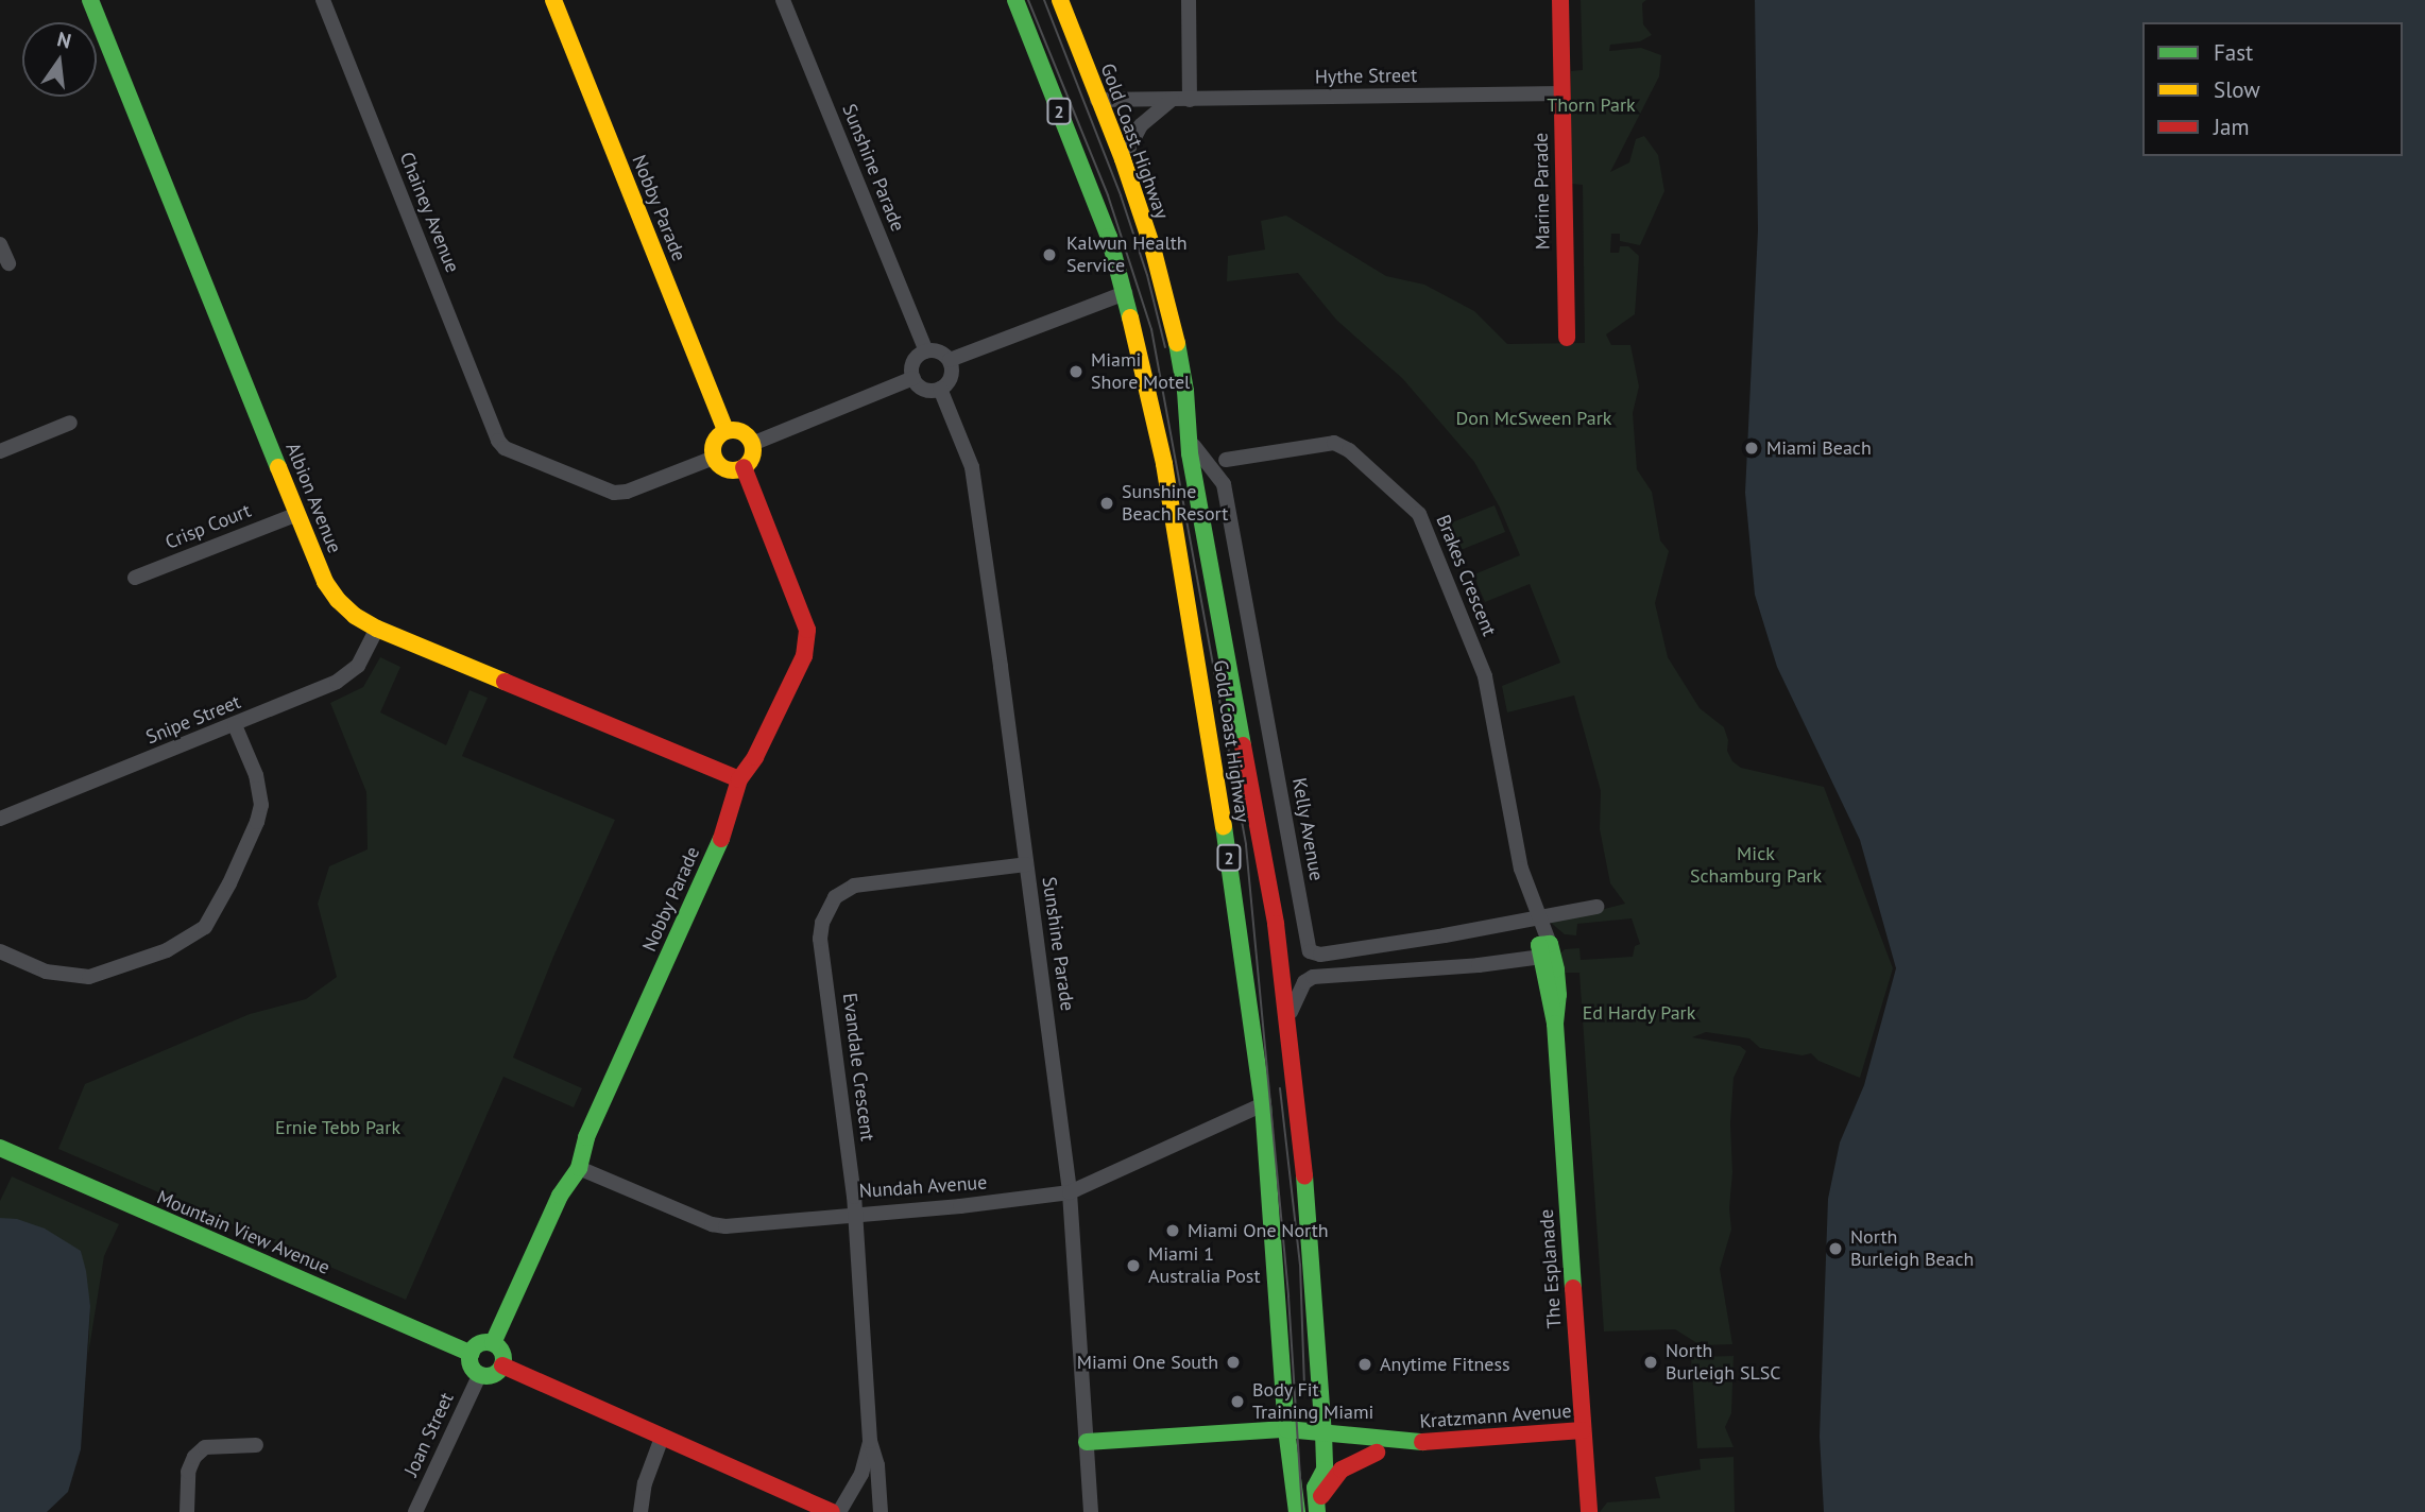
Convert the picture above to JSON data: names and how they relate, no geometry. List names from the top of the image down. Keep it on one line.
{"streets":{"main road":["2","Gold Coast Highway","Marine Parade","Nobby Parade","Albion Avenue","Mountain View Avenue","The Esplanade","Kratzmann Avenue"],"street":["Hythe Street","Sunshine Parade","Chainey Avenue","Crisp Court","Brakes Crescent","Snipe Street","Kelly Avenue","Evandale Crescent","Nundah Avenue","Joan Street"]},"crossings":[["Hythe Street","Gold Coast Highway"],["Hythe Street","Marine Parade"],["Gold Coast Highway","Kelly Avenue"],["Gold Coast Highway","Nundah Avenue"],["Gold Coast Highway","Kratzmann Avenue"],["Sunshine Parade","Evandale Crescent"],["Sunshine Parade","Nundah Avenue"],["Nobby Parade","Chainey Avenue"],["Nobby Parade","Albion Avenue"],["Nobby Parade","Nundah Avenue"],["Nobby Parade","Mountain View Avenue"],["Nobby Parade","Joan Street"],["Albion Avenue","Crisp Court"],["Albion Avenue","Snipe Street"],["Brakes Crescent","Kelly Avenue"],["Brakes Crescent","The Esplanade"],["Evandale Crescent","Nundah Avenue"],["Mountain View Avenue","Joan Street"],["The Esplanade","Kratzmann Avenue"]],"parks":["Thorn Park","Don McSween Park","Mick Schamburg Park","Ed Hardy Park","Ernie Tebb Park"],"places":["Kalwun Health Service","Miami Shore Motel","Miami Beach","Sunshine Beach Resort","Miami One North","North Burleigh Beach","Miami 1 Australia Post","Miami One South","North Burleigh SLSC","Anytime Fitness","Body Fit Training Miami"],"legend":["Fast","Slow","Jam"],"north":"top"}
